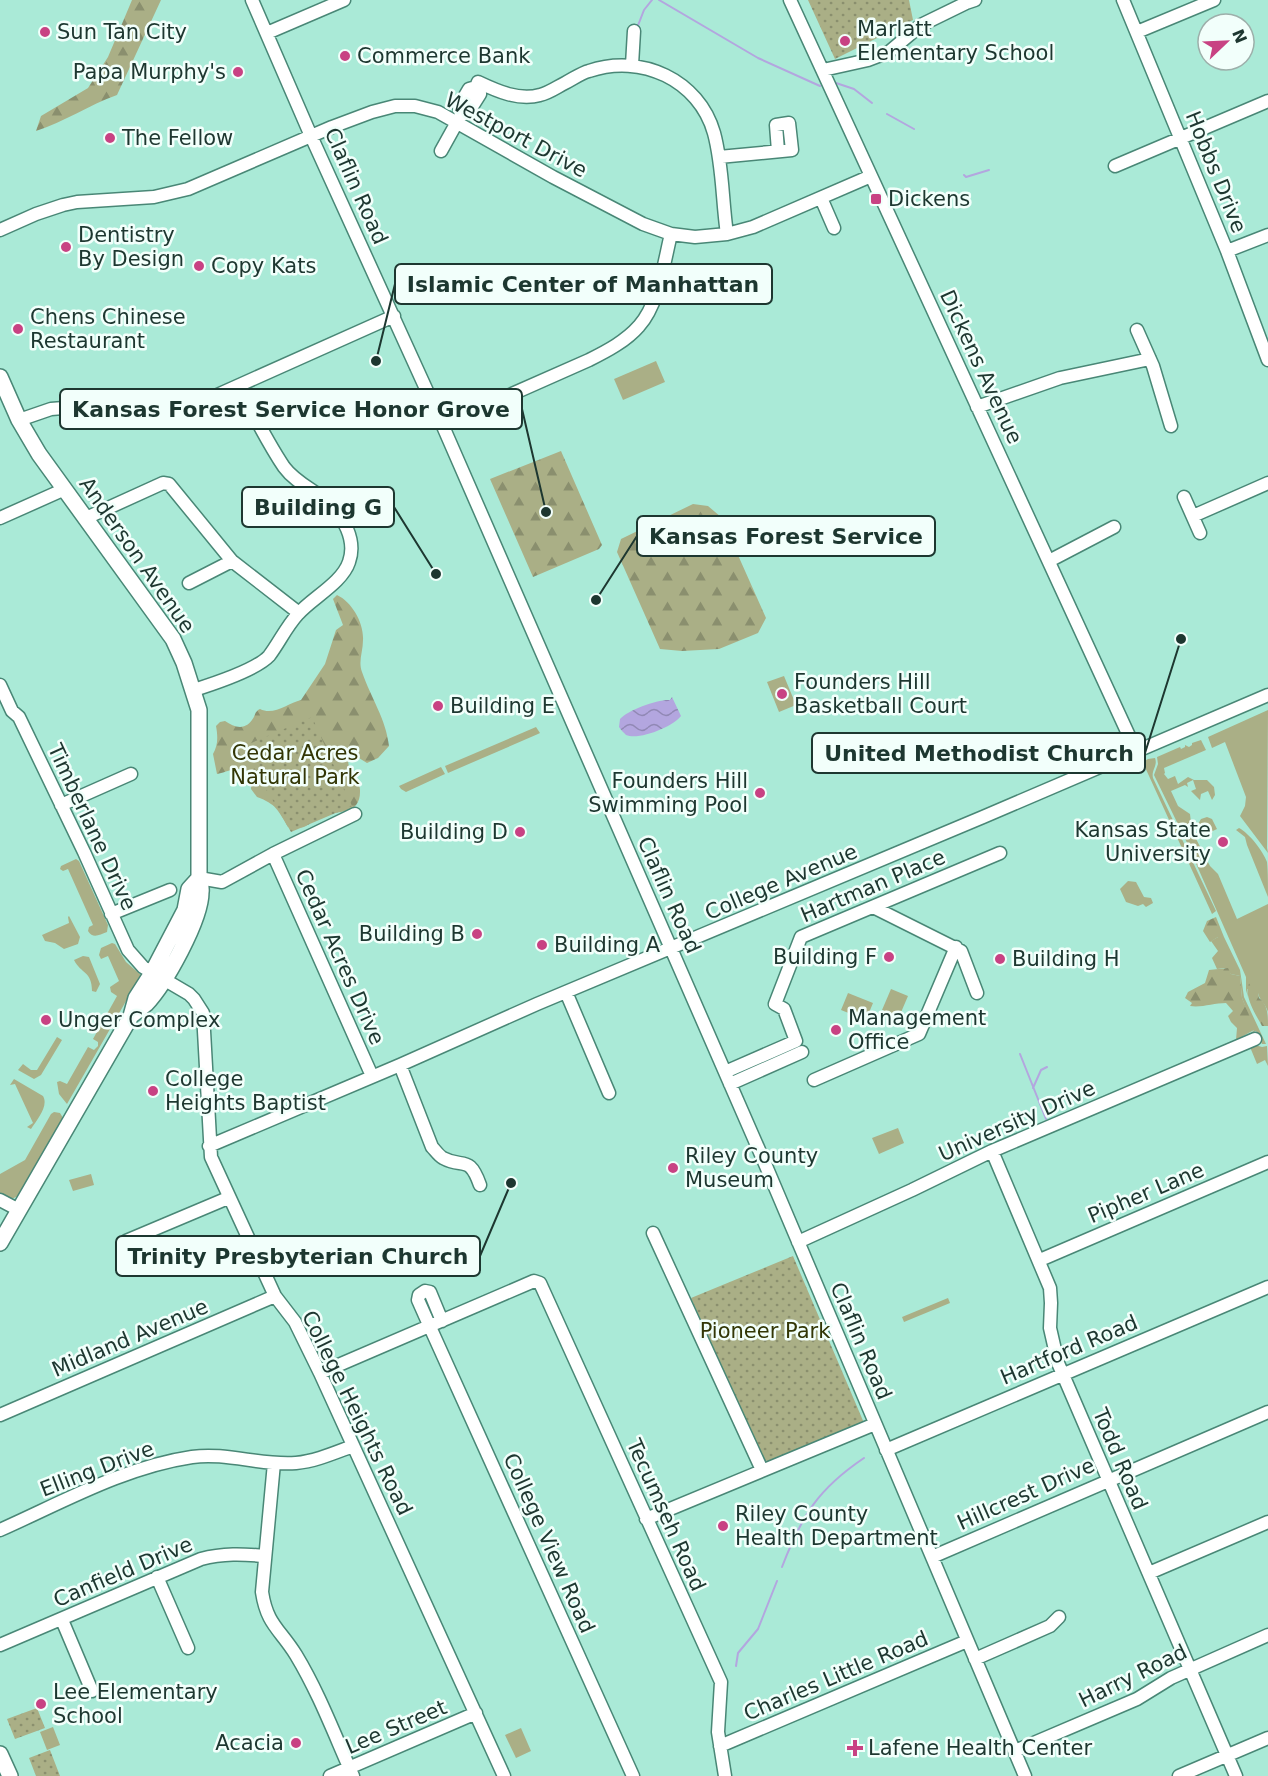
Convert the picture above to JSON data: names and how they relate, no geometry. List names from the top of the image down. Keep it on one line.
{"streets":{"main road":["Anderson Avenue"],"street":["Westport Drive","Hobbs Drive","Claflin Road","Dickens Avenue","Timberlane Drive","College Avenue","Hartman Place","Cedar Acres Drive","University Drive","Pipher Lane","Midland Avenue","Hartford Road","College Heights Road","Todd Road","Elling Drive","Hillcrest Drive","Tecumseh Road","College View Road","Canfield Drive","Charles Little Road","Harry Road","Lee Street"]},"crossings":[["Westport Drive","Claflin Road"],["Westport Drive","Dickens Avenue"],["Claflin Road","College Avenue"],["Claflin Road","Hartman Place"],["Claflin Road","University Drive"],["Claflin Road","Hartford Road"],["Claflin Road","Hillcrest Drive"],["Claflin Road","Charles Little Road"],["Claflin Road","Harry Road"],["Dickens Avenue","College Avenue"],["Anderson Avenue","Timberlane Drive"],["Anderson Avenue","College Heights Road"],["Timberlane Drive","College Heights Road"],["College Avenue","Cedar Acres Drive"],["College Avenue","College Heights Road"],["University Drive","Todd Road"],["Pipher Lane","Todd Road"],["Midland Avenue","College Heights Road"],["Hartford Road","Todd Road"],["College Heights Road","Elling Drive"],["College Heights Road","Lee Street"],["Todd Road","Hillcrest Drive"],["Todd Road","Harry Road"],["Tecumseh Road","College View Road"],["Tecumseh Road","Charles Little Road"]],"parks":["Cedar Acres Natural Park","Pioneer Park"],"places":{"other":["Sun Tan City","Marlatt Elementary School","Commerce Bank","Papa Murphy's","The Fellow","Dentistry By Design","Copy Kats","Chens Chinese Restaurant","Islamic Center of Manhattan","Kansas Forest Service Honor Grove","Building G","Kansas Forest Service","United Methodist Church","Founders Hill Basketball Court","Building E","Founders Hill Swimming Pool","Building D","Kansas State University","Building B","Building A","Building F","Building H","Unger Complex","Management Office","College Heights Baptist","Riley County Museum","Trinity Presbyterian Church","Riley County Health Department","Lee Elementary School","Acacia"],"transit":["Dickens"],"health":["Lafene Health Center"]},"north":"top right"}
